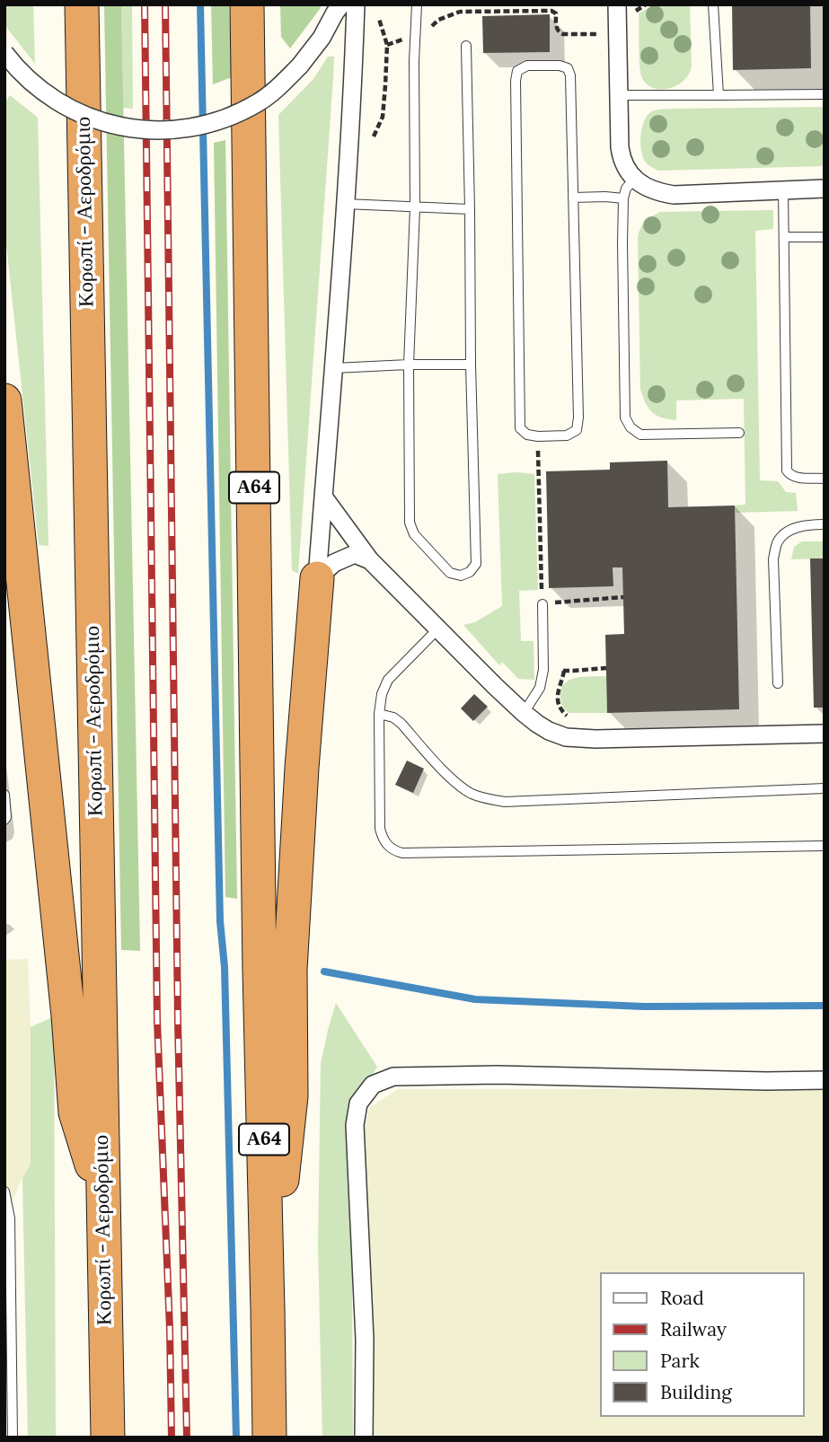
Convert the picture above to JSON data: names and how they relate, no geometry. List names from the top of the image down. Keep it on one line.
{"streets":{"highway":["Κορωπί - Αεροδρόμιο","Α64"]},"legend":["Road","Railway","Park","Building"]}
